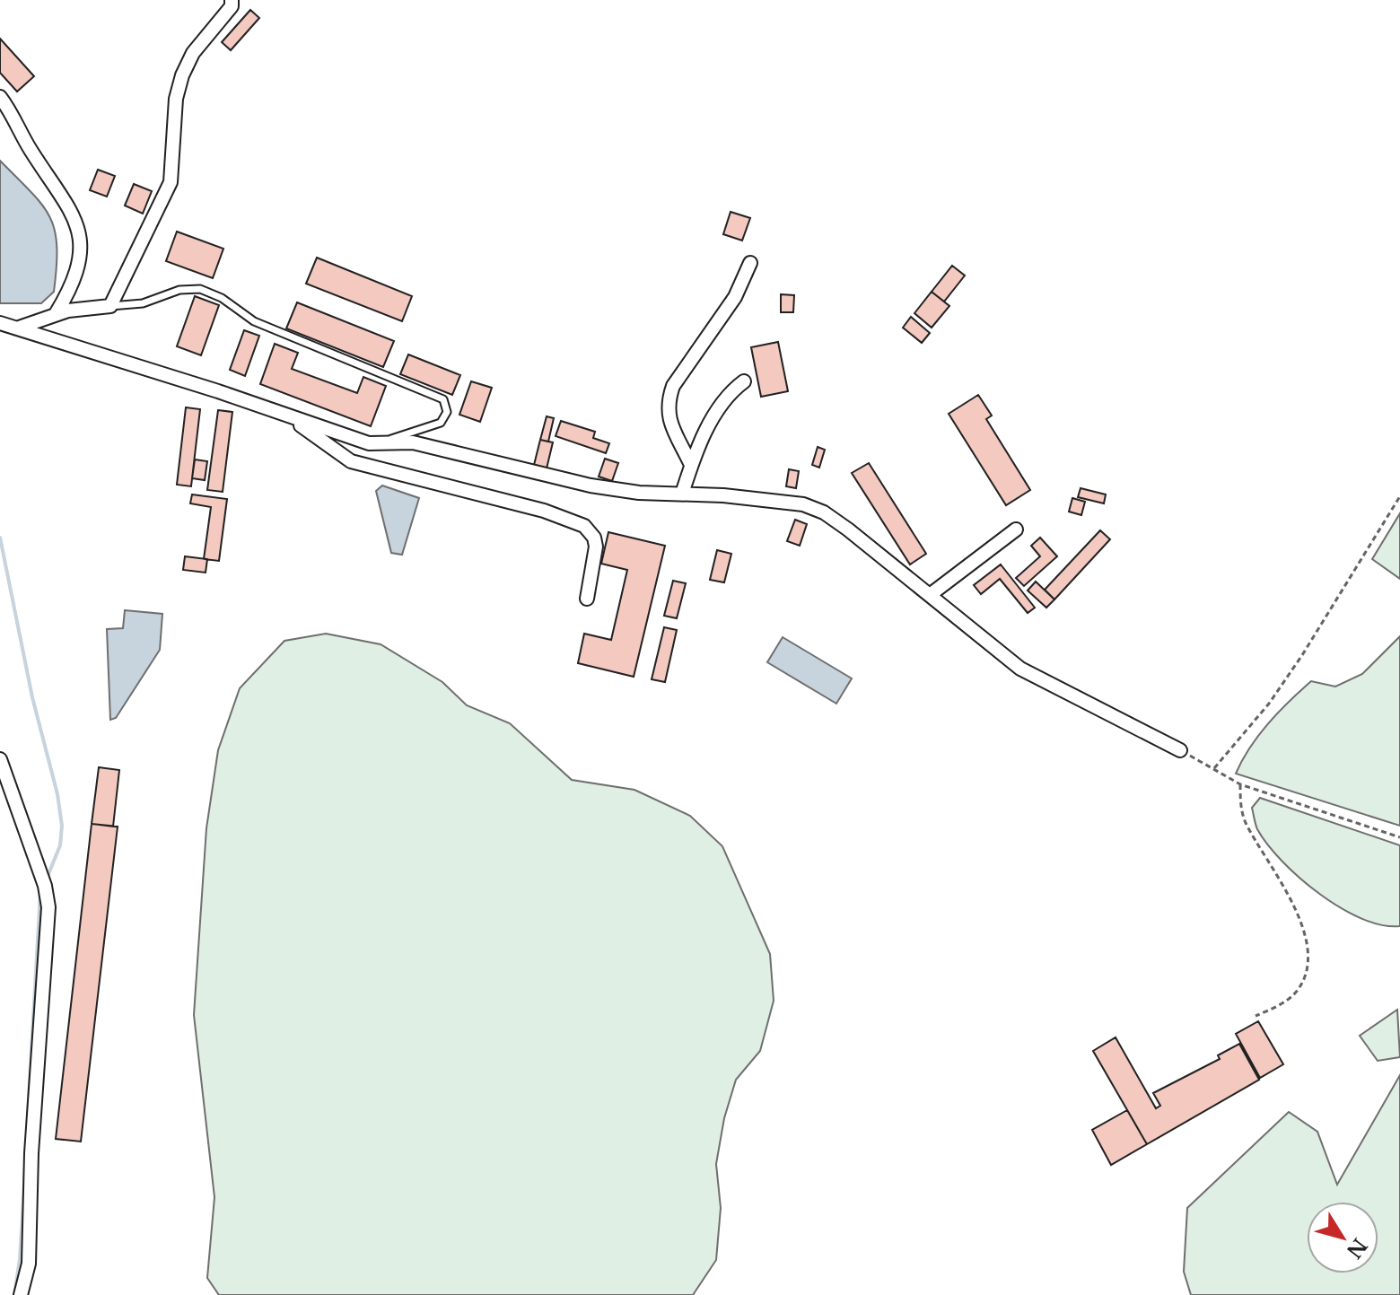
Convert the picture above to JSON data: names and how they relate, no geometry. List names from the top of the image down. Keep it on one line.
{"north":"bottom right"}
